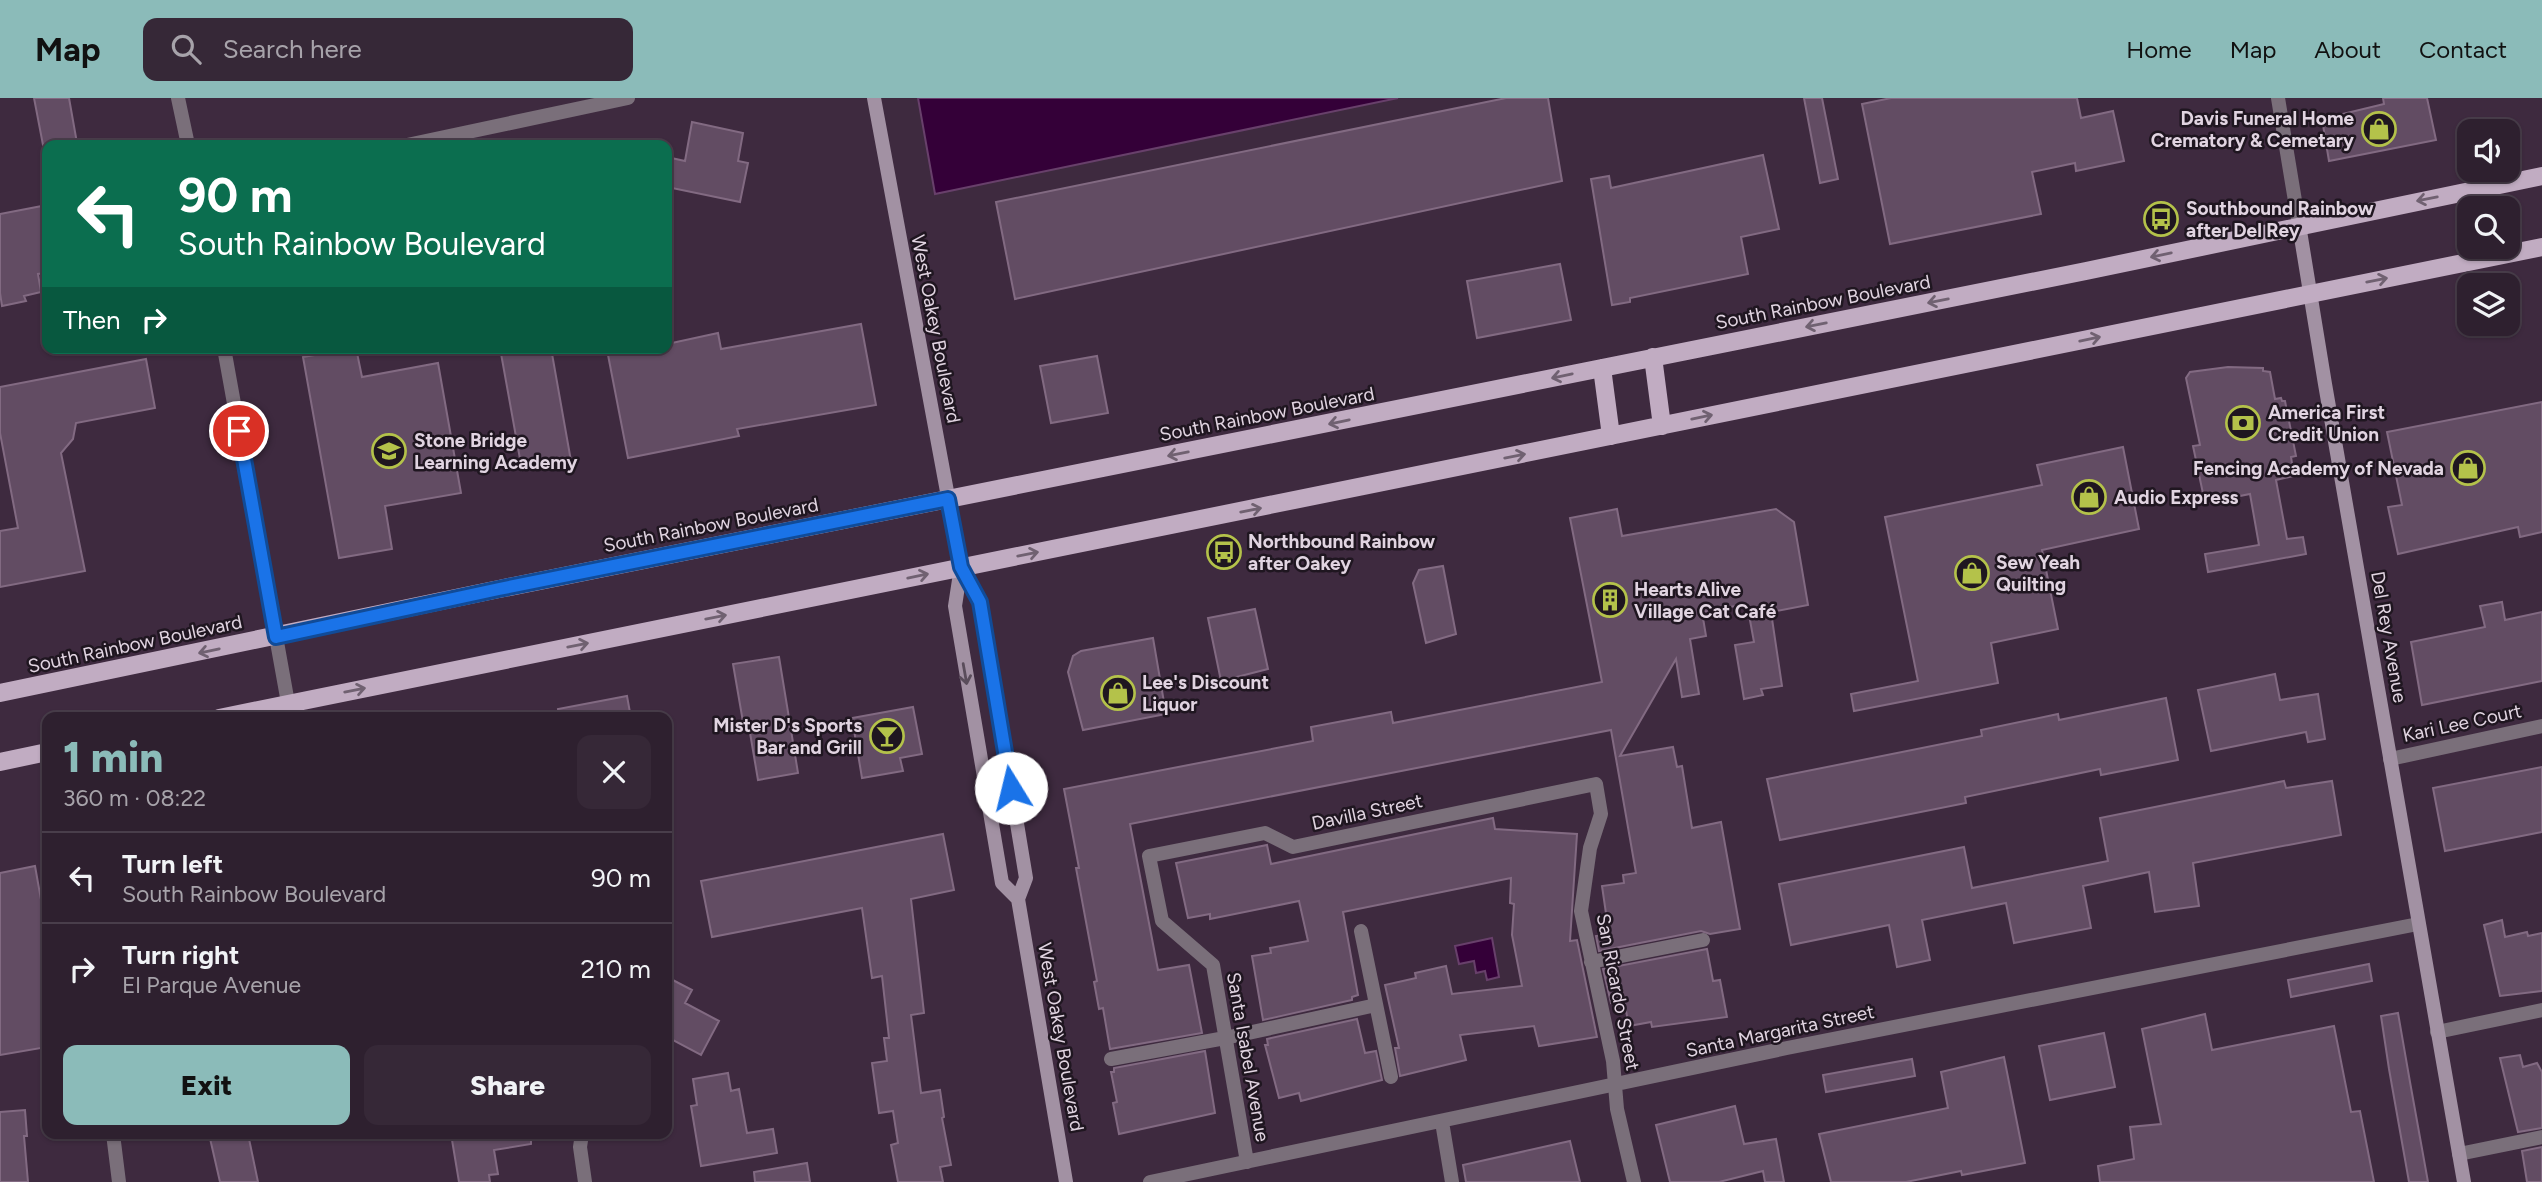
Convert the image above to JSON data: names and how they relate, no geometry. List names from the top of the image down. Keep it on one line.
{"streets":{"main road":["South Rainbow Boulevard","West Oakey Boulevard","Del Rey Avenue"],"street":["Kari Lee Court","Davilla Street","San Ricardo Street","Santa Margarita Street","Santa Isabel Avenue"]},"crossings":[["South Rainbow Boulevard","West Oakey Boulevard"],["South Rainbow Boulevard","Del Rey Avenue"],["Del Rey Avenue","Kari Lee Court"],["Del Rey Avenue","Santa Margarita Street"],["Davilla Street","San Ricardo Street"],["Davilla Street","Santa Isabel Avenue"],["San Ricardo Street","Santa Margarita Street"],["Santa Margarita Street","Santa Isabel Avenue"]],"places":{"shop":["Davis Funeral Home Crematory & Cemetary","Fencing Academy of Nevada","Audio Express","Sew Yeah Quilting","Lee's Discount Liquor"],"bus stop":["Southbound Rainbow after Del Rey","Northbound Rainbow after Oakey"],"bank":["America First Credit Union"],"school or university":["Stone Bridge Learning Academy"],"building":["Hearts Alive Village Cat Café"],"bar":["Mister D's Sports Bar and Grill"]},"page":{"header":"Map","search":"Search here","nav":["Home","Map","About","Contact"],"turn":["90 m","South Rainbow Boulevard"],"then":"Then","heading":["1 min","360 m · 08:22"],"list":[{"name":"Turn left","note":"South Rainbow Boulevard","value":"90 m"},{"name":"Turn right","note":"El Parque Avenue","value":"210 m"}],"buttons":["Exit","Share"]}}
